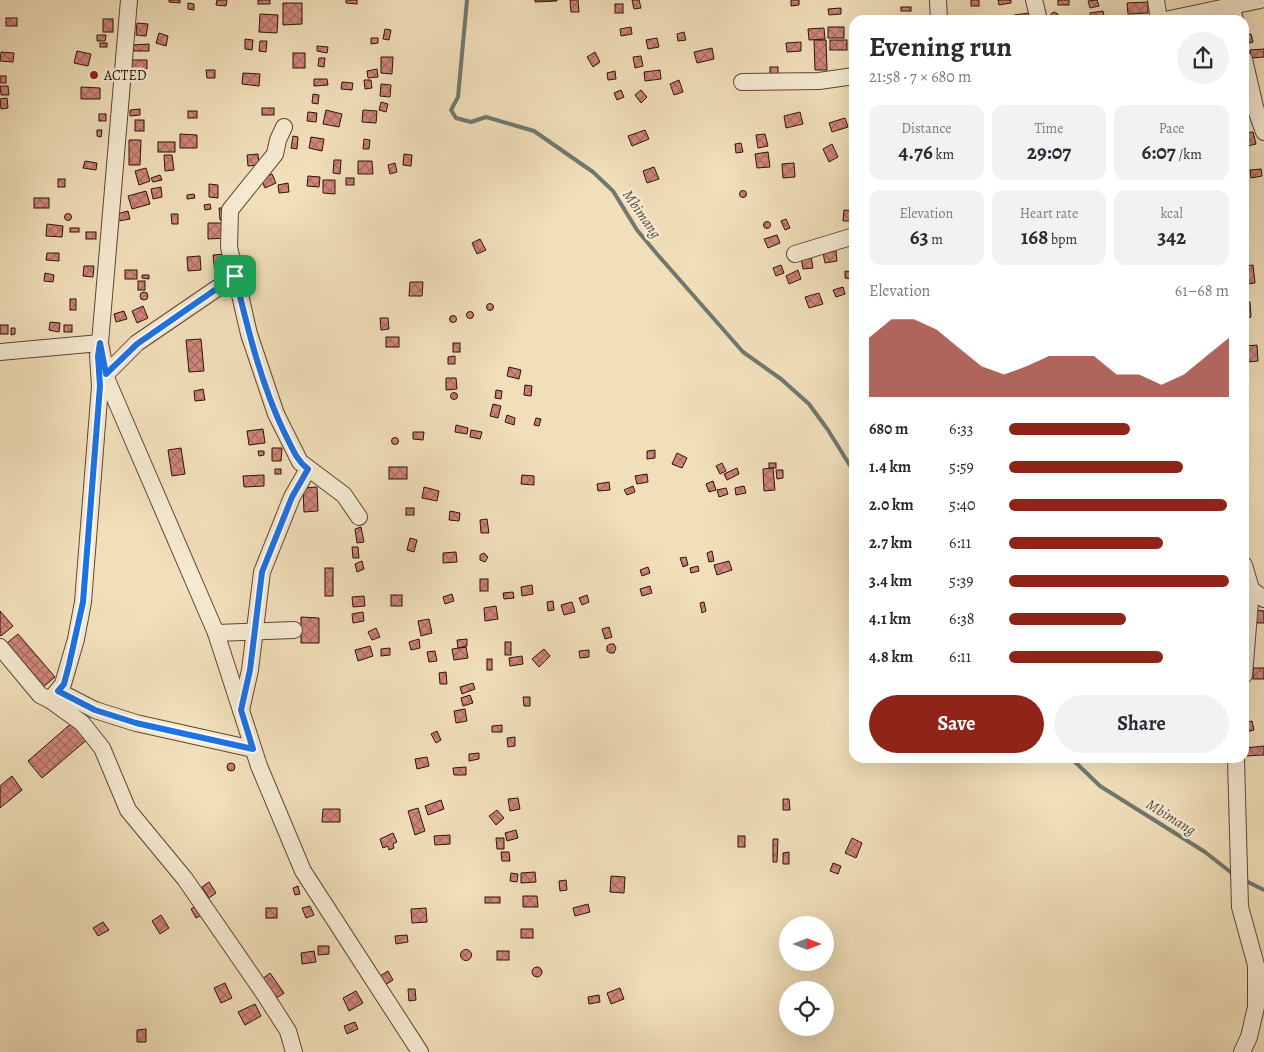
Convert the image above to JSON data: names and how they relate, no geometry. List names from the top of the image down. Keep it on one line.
{"water":["Mbimang"],"places":["ACTED"],"north":"right","page":{"heading":["Evening run","21:58 · 7 × 680 m"],"stats":[["Distance","4.76 km"],["Time","29:07"],["Pace","6:07 /km"],["Elevation","63 m"],["Heart rate","168 bpm"],["kcal","342"]],"chart":["Elevation","61–68 m"],"list":[{"name":"680 m","note":"6:33"},{"name":"1.4 km","note":"5:59"},{"name":"2.0 km","note":"5:40"},{"name":"2.7 km","note":"6:11"},{"name":"3.4 km","note":"5:39"},{"name":"4.1 km","note":"6:38"},{"name":"4.8 km","note":"6:11"}],"buttons":["Save","Share"]}}
